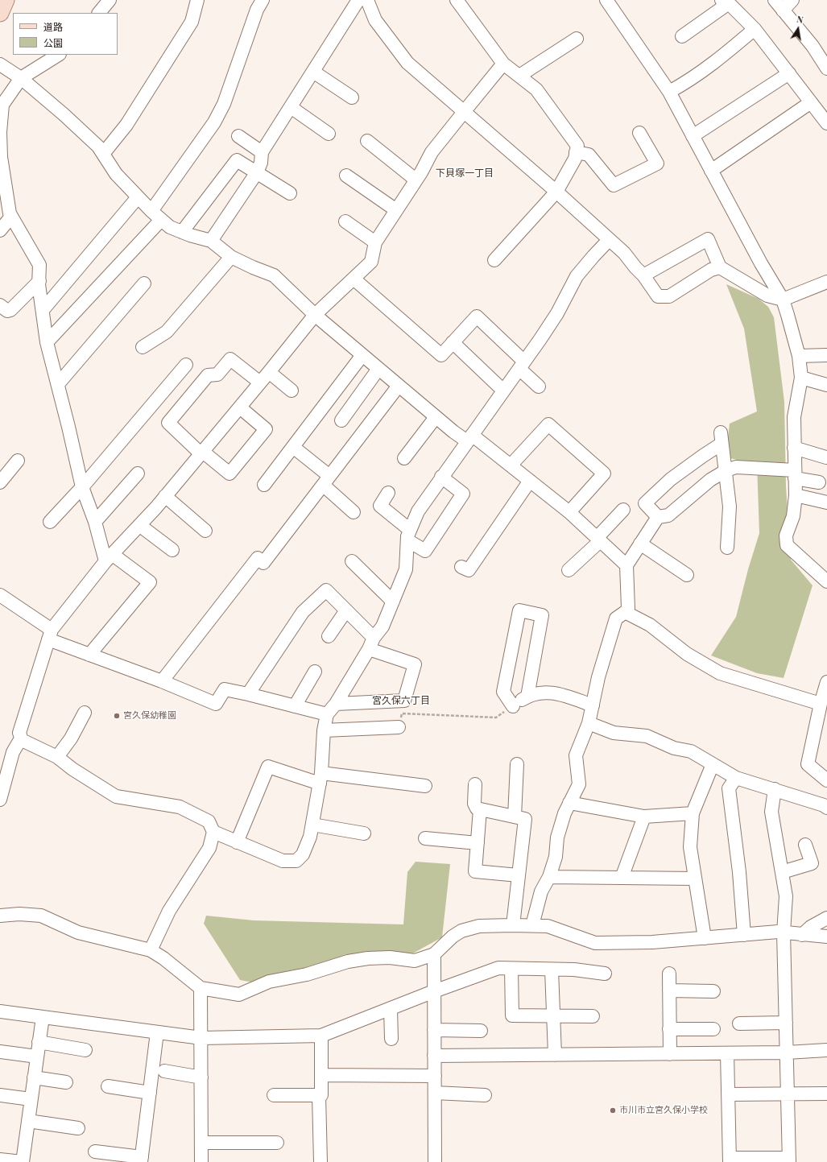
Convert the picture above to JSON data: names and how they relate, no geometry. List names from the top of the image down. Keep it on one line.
{"districts":["下貝塚一丁目","宮久保六丁目"],"places":["宮久保幼稚園","市川市立宮久保小学校"],"legend":["道路","公園"],"north":"top"}
